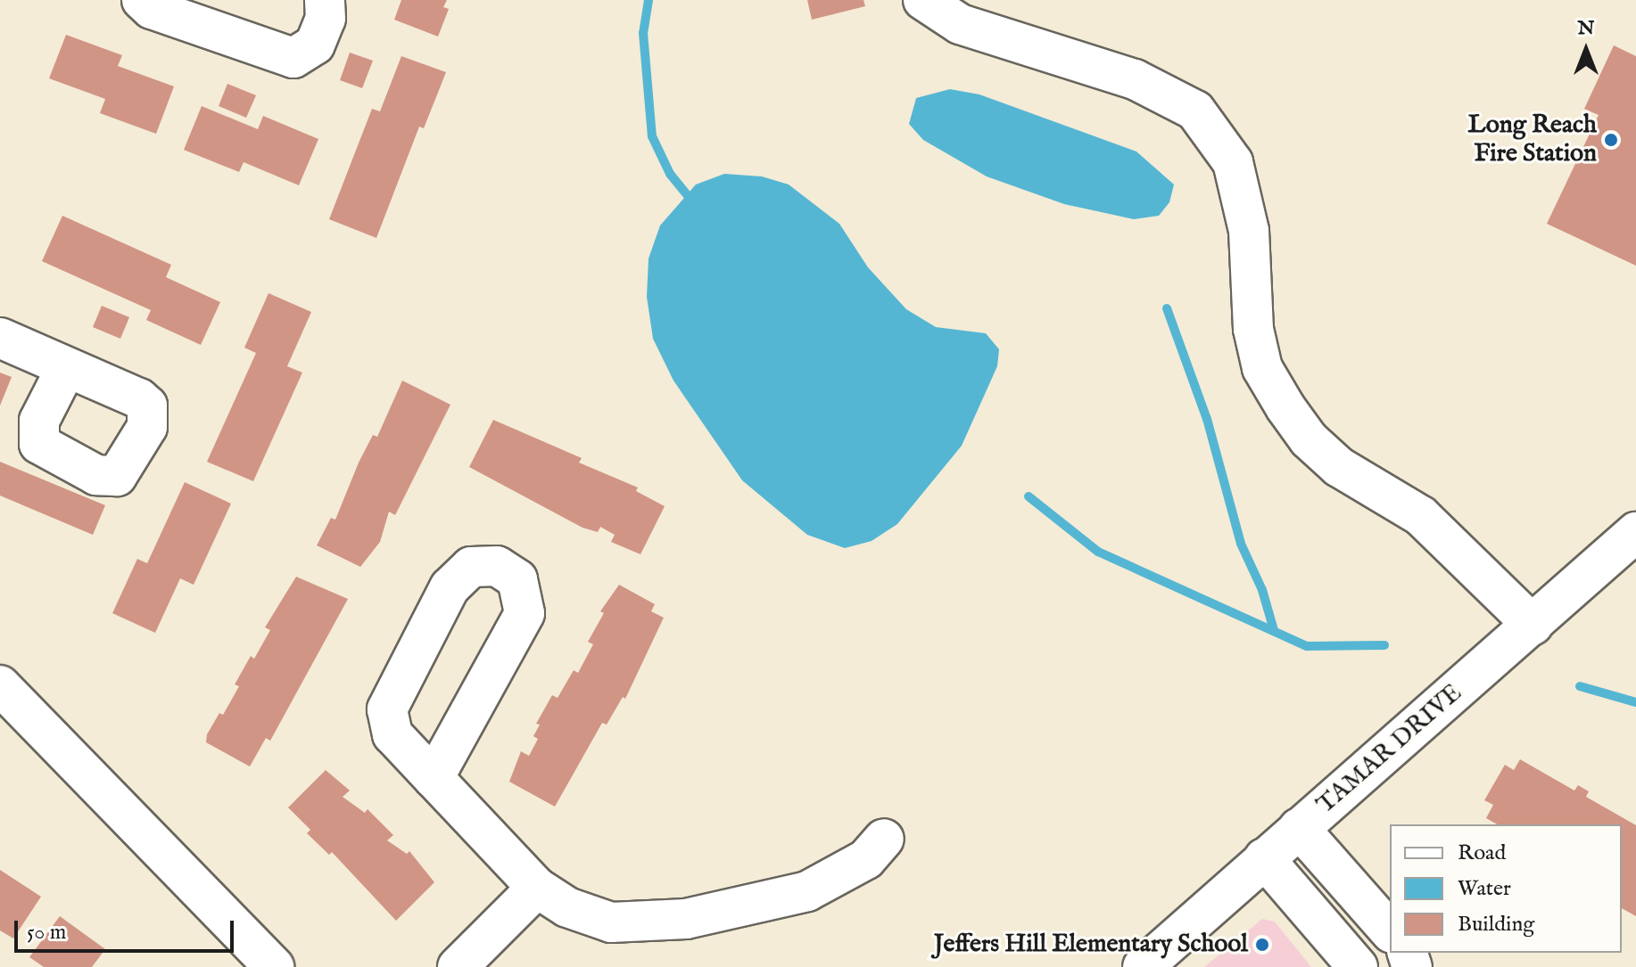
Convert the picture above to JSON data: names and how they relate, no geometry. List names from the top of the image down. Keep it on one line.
{"streets":{"street":["TAMAR DRIVE"]},"places":["Long Reach Fire Station","Jeffers Hill Elementary School"],"legend":["Road","Water","Building"],"scale_bar":"50 m","north":"top"}
